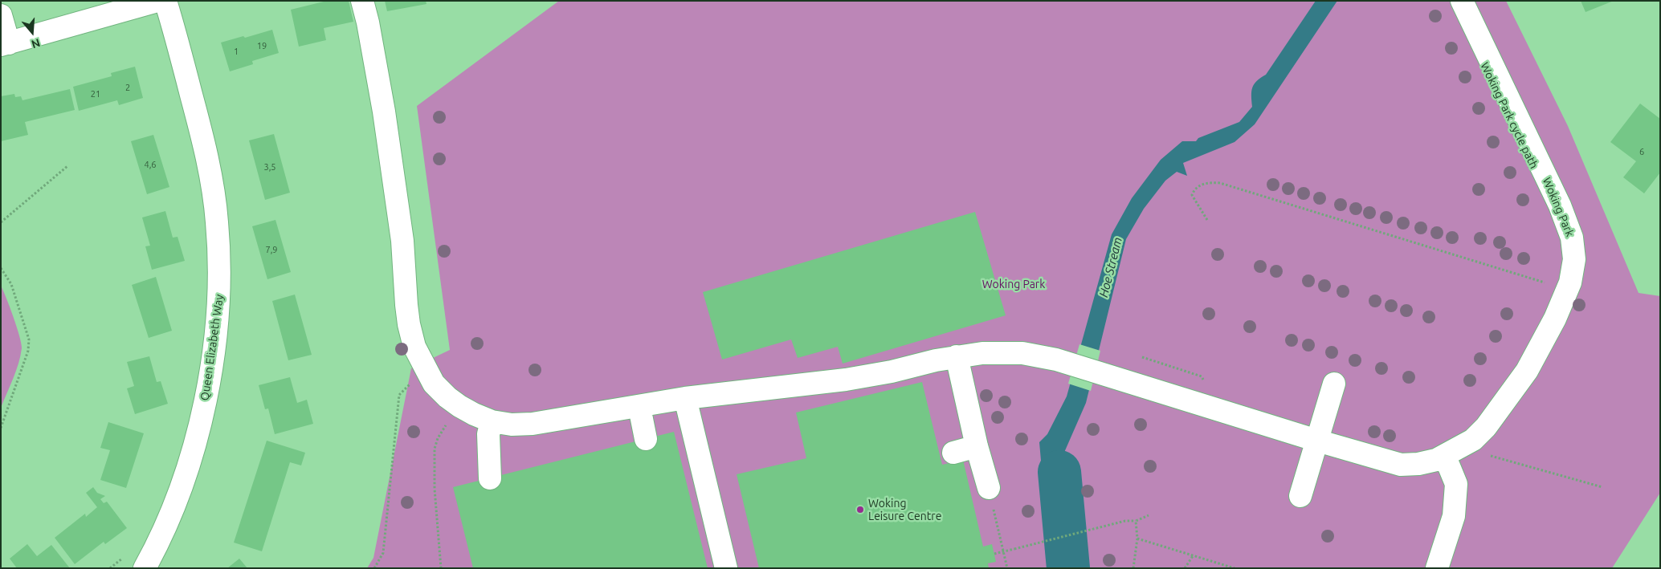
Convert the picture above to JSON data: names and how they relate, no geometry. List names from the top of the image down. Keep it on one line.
{"streets":{"street":["Woking Park","Queen Elizabeth Way"]},"water":["Hoe Stream"],"parks":["Woking Park"],"places":["Woking Leisure Centre"],"house_numbers":["19","1","2","21","6","4,6","3,5","7,9"],"north":"bottom"}
